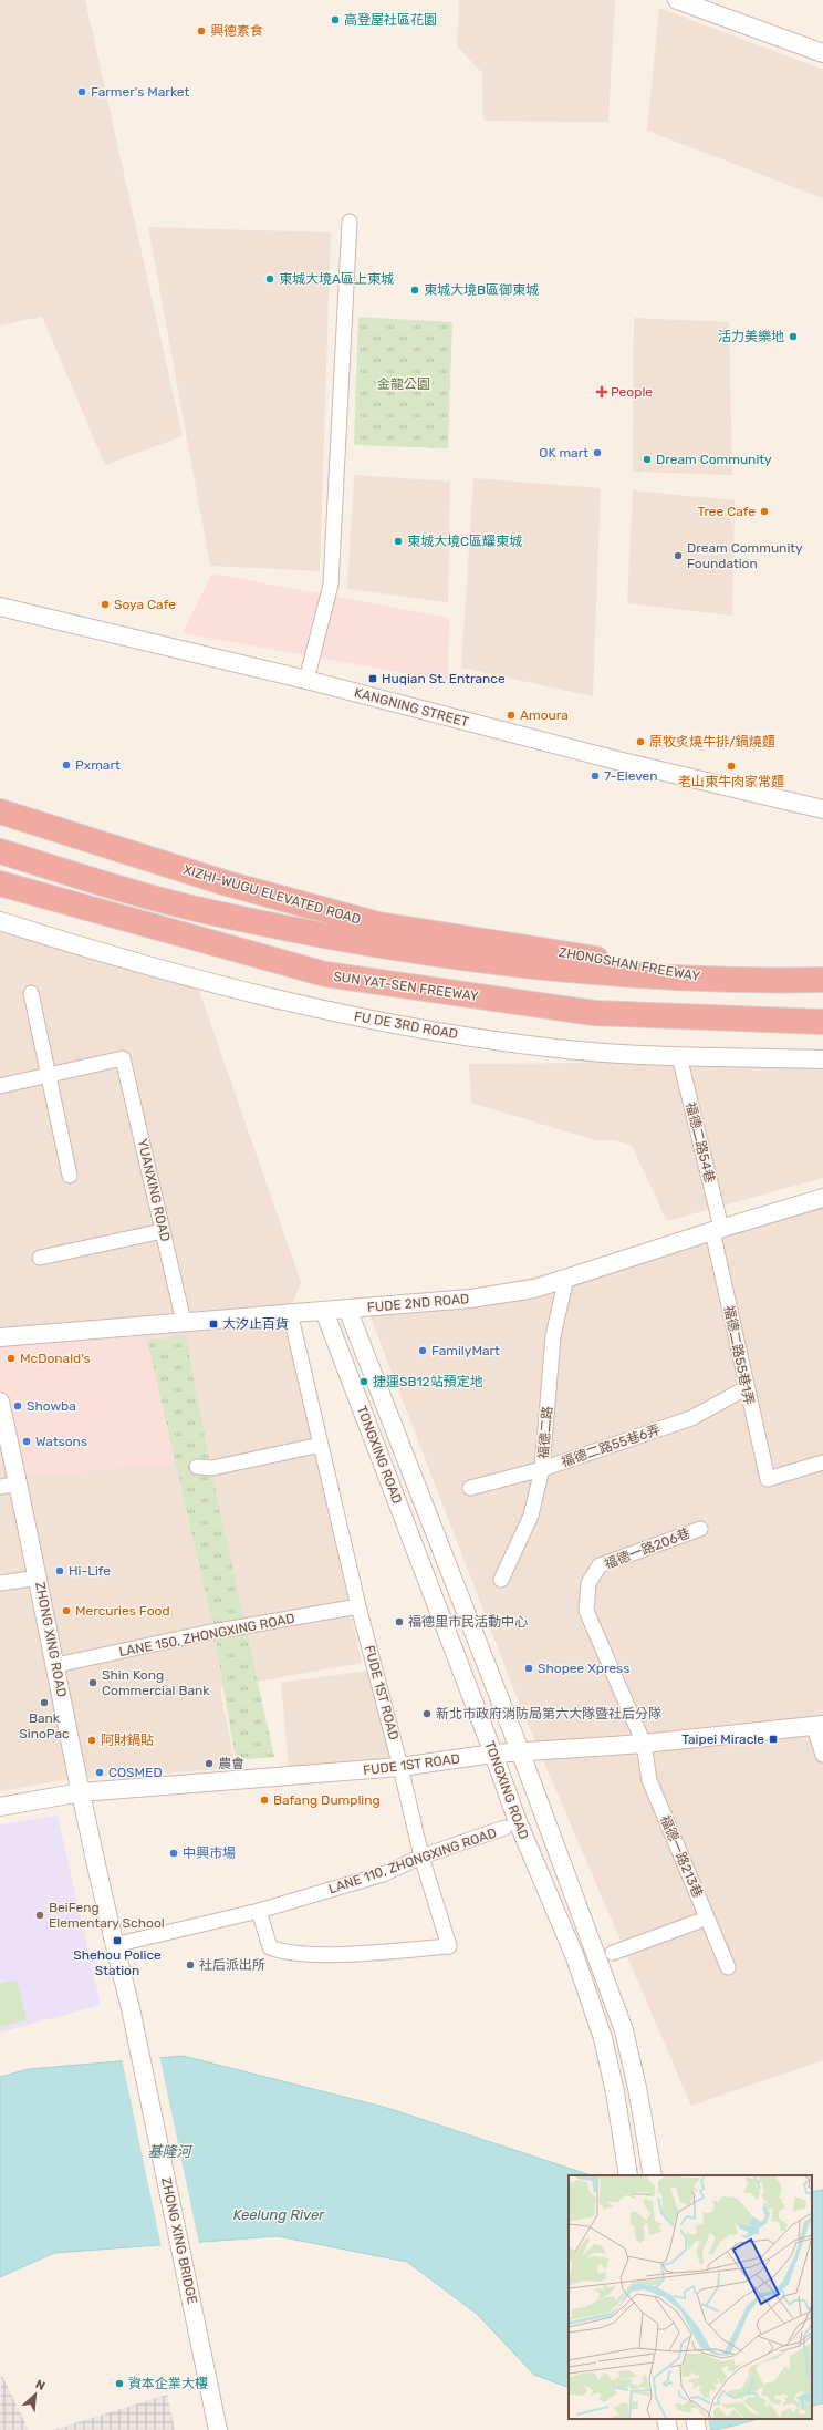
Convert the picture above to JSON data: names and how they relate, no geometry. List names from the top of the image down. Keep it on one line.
{"streets":{"highway":["XIZHI-WUGU ELEVATED ROAD","ZHONGSHAN FREEWAY","SUN YAT-SEN FREEWAY"],"street":["KANGNING STREET","FU DE 3RD ROAD","福德二路54巷","YUANXING ROAD","FUDE 2ND ROAD","福德二路55巷1弄","福德二路","福德二路55巷6弄","TONGXING ROAD","福德一路206巷","LANE 150, ZHONGXING ROAD","ZHONG XING ROAD","FUDE 1ST ROAD","福德一路213巷","LANE 110, ZHONGXING ROAD","ZHONG XING BRIDGE"]},"crossings":[["XIZHI-WUGU ELEVATED ROAD","ZHONGSHAN FREEWAY"],["FU DE 3RD ROAD","福德二路54巷"],["福德二路54巷","FUDE 2ND ROAD"],["福德二路54巷","福德二路55巷1弄"],["YUANXING ROAD","FUDE 2ND ROAD"],["FUDE 2ND ROAD","福德二路55巷1弄"],["FUDE 2ND ROAD","福德二路"],["FUDE 2ND ROAD","TONGXING ROAD"],["FUDE 2ND ROAD","FUDE 1ST ROAD"],["福德二路55巷1弄","福德二路55巷6弄"],["福德二路","福德二路55巷6弄"],["TONGXING ROAD","FUDE 1ST ROAD"],["福德一路206巷","FUDE 1ST ROAD"],["福德一路206巷","福德一路213巷"],["LANE 150, ZHONGXING ROAD","ZHONG XING ROAD"],["LANE 150, ZHONGXING ROAD","FUDE 1ST ROAD"],["ZHONG XING ROAD","FUDE 1ST ROAD"],["ZHONG XING ROAD","LANE 110, ZHONGXING ROAD"],["ZHONG XING ROAD","ZHONG XING BRIDGE"],["FUDE 1ST ROAD","福德一路213巷"],["FUDE 1ST ROAD","LANE 110, ZHONGXING ROAD"]],"water":["基隆河","Keelung River"],"parks":["金龍公園"],"places":{"other":["高登屋社區花園","興德素食","Farmer's Market","東城大境A區上東城","東城大境B區御東城","活力美樂地","OK mart","Dream Community","Tree Cafe","東城大境C區耀東城","Dream Community Foundation","Soya Cafe","Amoura","原牧炙燒牛排/鍋燒麵","Pxmart","老山東牛肉家常麵","7-Eleven","FamilyMart","McDonald's","捷運SB12站預定地","Showba","Watsons","Hi-Life","Mercuries Food","福德里市民活動中心","Shopee Xpress","Shin Kong Commercial Bank","Bank SinoPac","新北市政府消防局第六大隊暨社后分隊","阿財鍋貼","農會","COSMED","Bafang Dumpling","中興市場","BeiFeng Elementary School","社后派出所","資本企業大樓"],"health":["People"],"transit":["Huqian St. Entrance","大汐止百貨","Taipei Miracle","Shehou Police Station"]},"north":"top right"}
